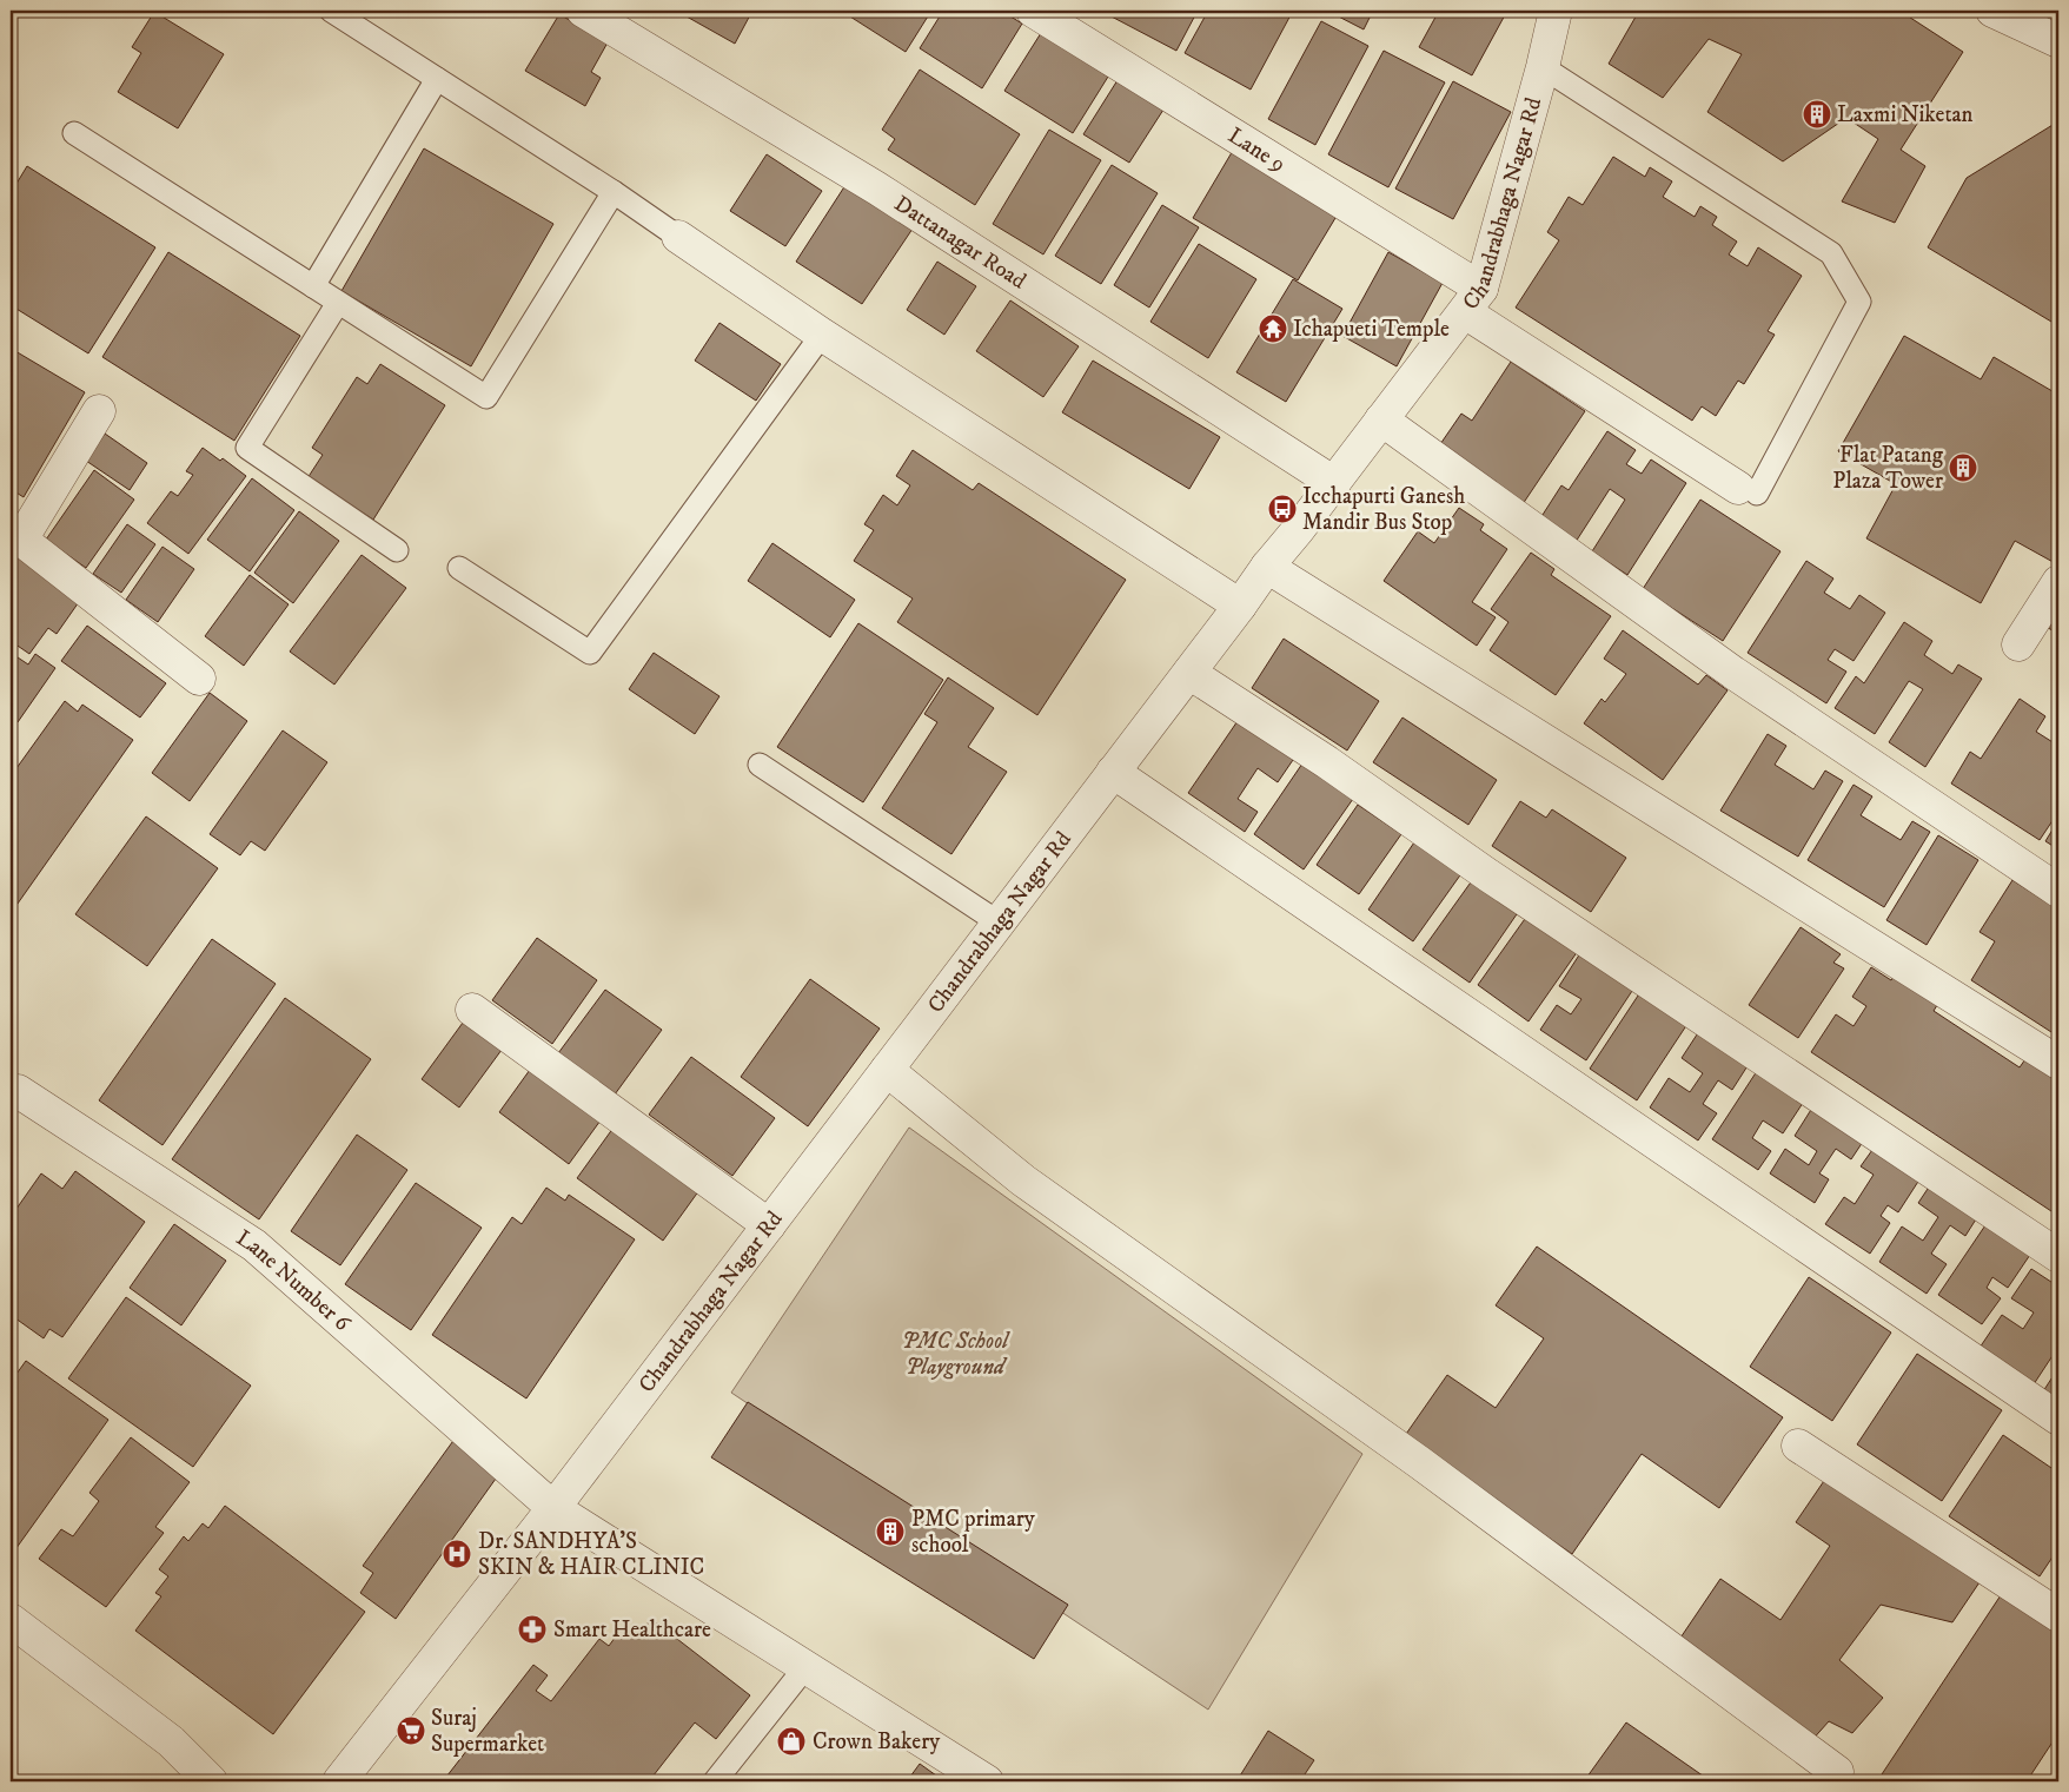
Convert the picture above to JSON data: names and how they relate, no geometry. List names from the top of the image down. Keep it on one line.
{"streets":{"street":["Lane 9","Chandrabhaga Nagar Rd","Dattanagar Road","Lane Number 6"]},"crossings":[["Lane 9","Chandrabhaga Nagar Rd"],["Chandrabhaga Nagar Rd","Dattanagar Road"],["Chandrabhaga Nagar Rd","Lane Number 6"]],"parks":["PMC School Playground"],"places":{"building":["Laxmi Niketan","Flat Patang Plaza Tower","PMC primary school"],"temple":["Ichapueti Temple"],"bus stop":["Icchapurti Ganesh Mandir Bus Stop"],"hospital":["Dr. SANDHYA'S SKIN & HAIR CLINIC"],"pharmacy":["Smart Healthcare"],"supermarket":["Suraj Supermarket"],"shop":["Crown Bakery"]}}
